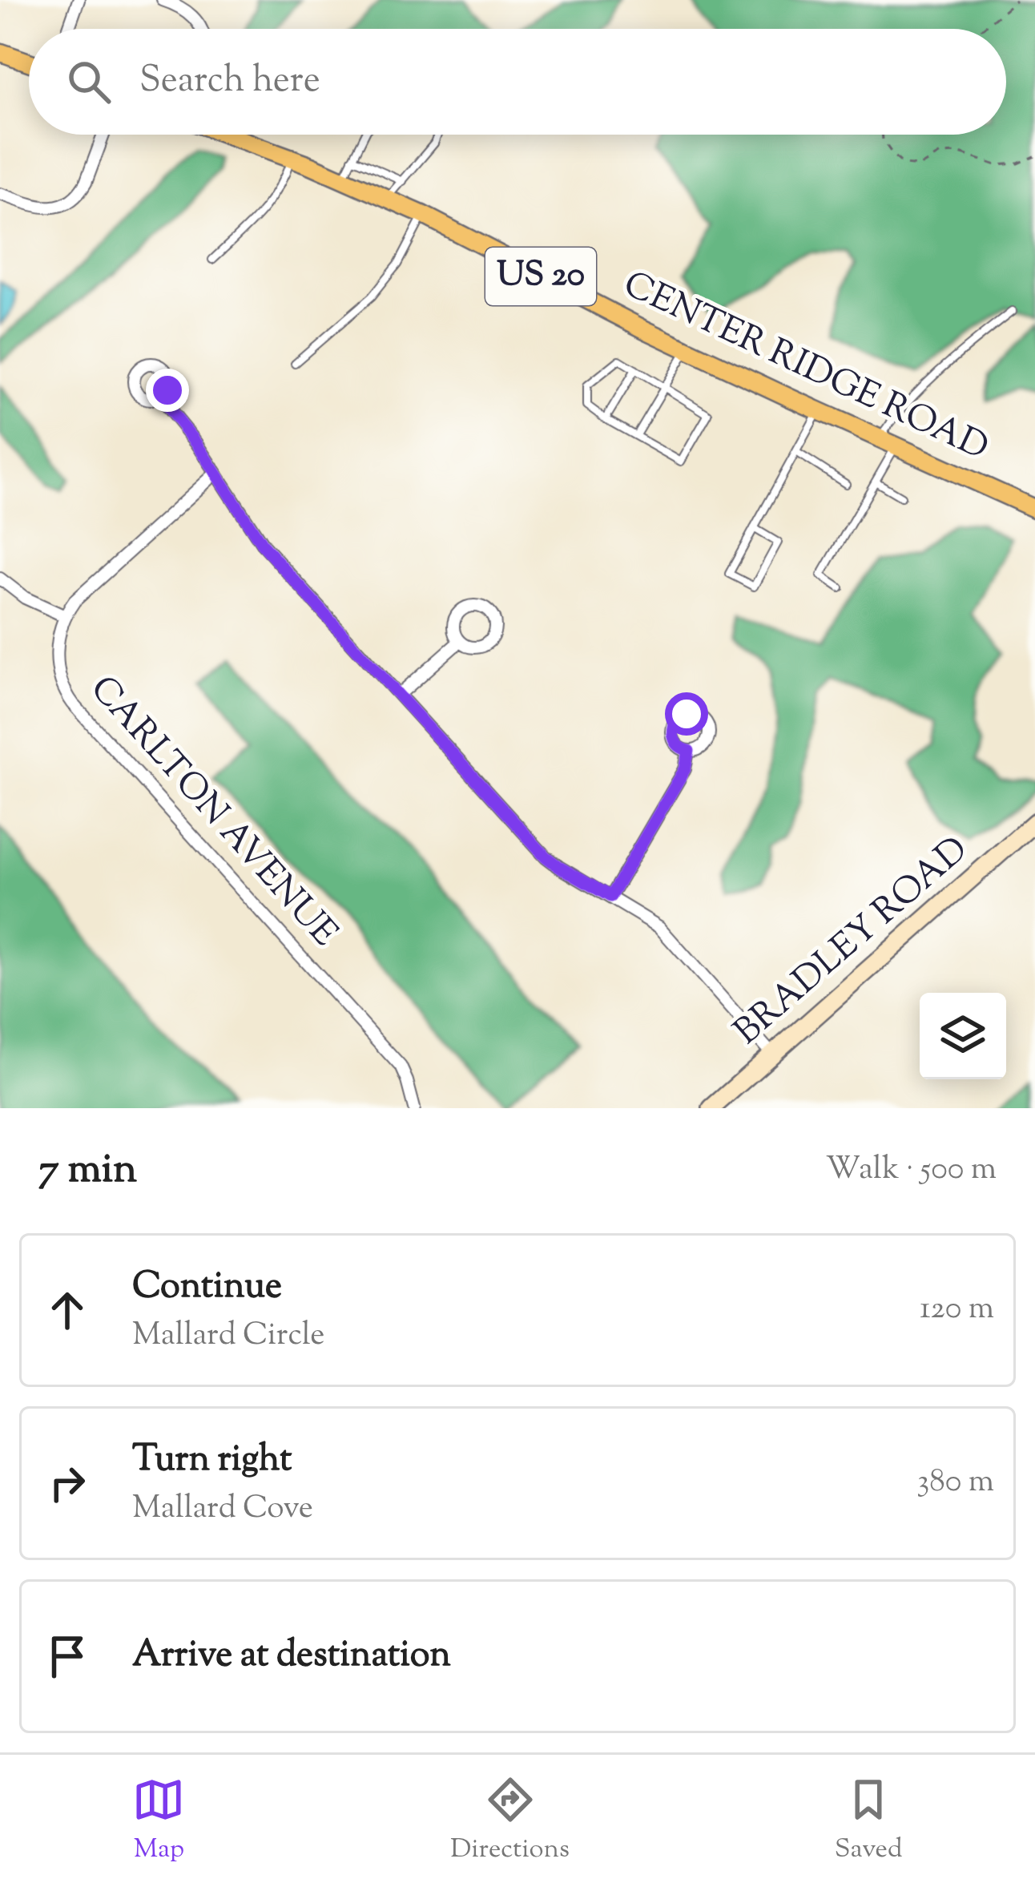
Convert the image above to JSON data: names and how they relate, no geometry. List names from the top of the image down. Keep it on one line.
{"streets":{"main road":["US 20","CENTER RIDGE ROAD"],"street":["CARLTON AVENUE","BRADLEY ROAD"]},"page":{"search":"Search here","heading":["7 min","Walk · 500 m"],"list":[["Continue","Mallard Circle","120 m"],["Turn right","Mallard Cove","380 m"],"Arrive at destination"],"nav":["Map","Directions","Saved"]}}
